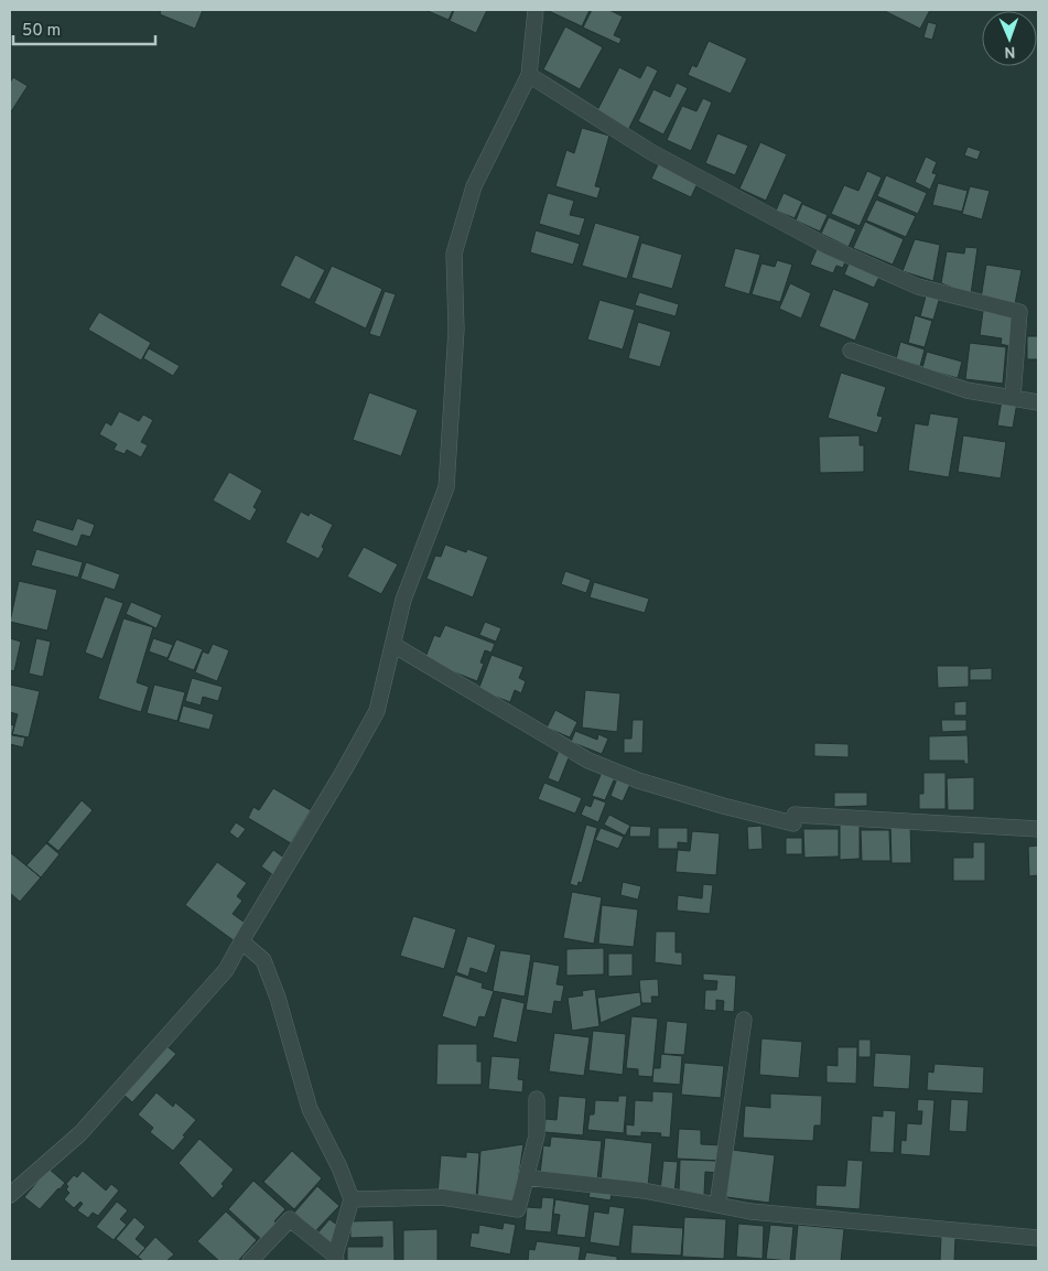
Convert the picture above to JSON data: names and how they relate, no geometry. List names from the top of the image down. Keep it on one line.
{"scale_bar":"50 m","north":"bottom"}
